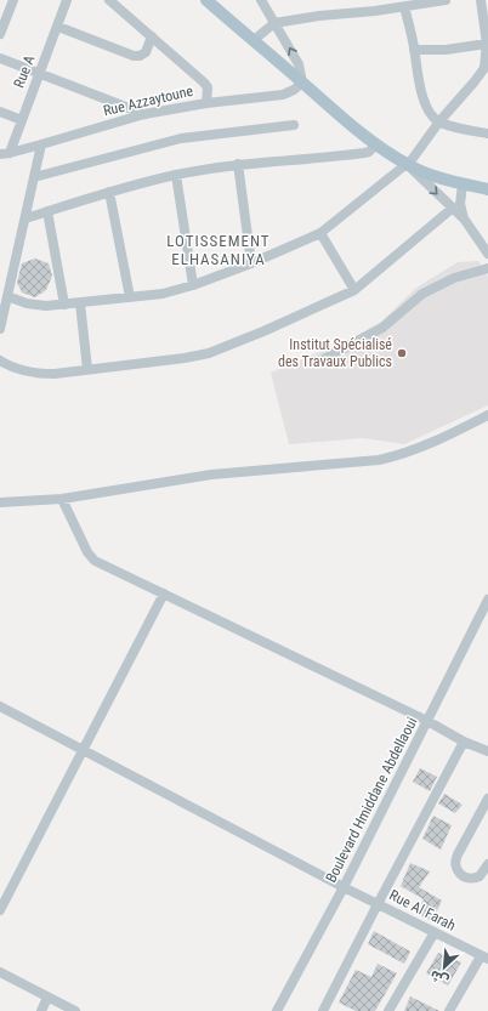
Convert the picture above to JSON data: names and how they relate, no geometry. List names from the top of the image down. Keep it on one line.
{"streets":{"street":["Rue A","Rue Azzaytoune","Boulevard Hmiddane Abdellaoui","Rue Al Farah"]},"crossings":[["Rue A","Rue Azzaytoune"],["Boulevard Hmiddane Abdellaoui","Rue Al Farah"]],"districts":["LOTISSEMENT ELHASANIYA"],"places":["Institut Spécialisé des Travaux Publics"],"north":"bottom left"}
